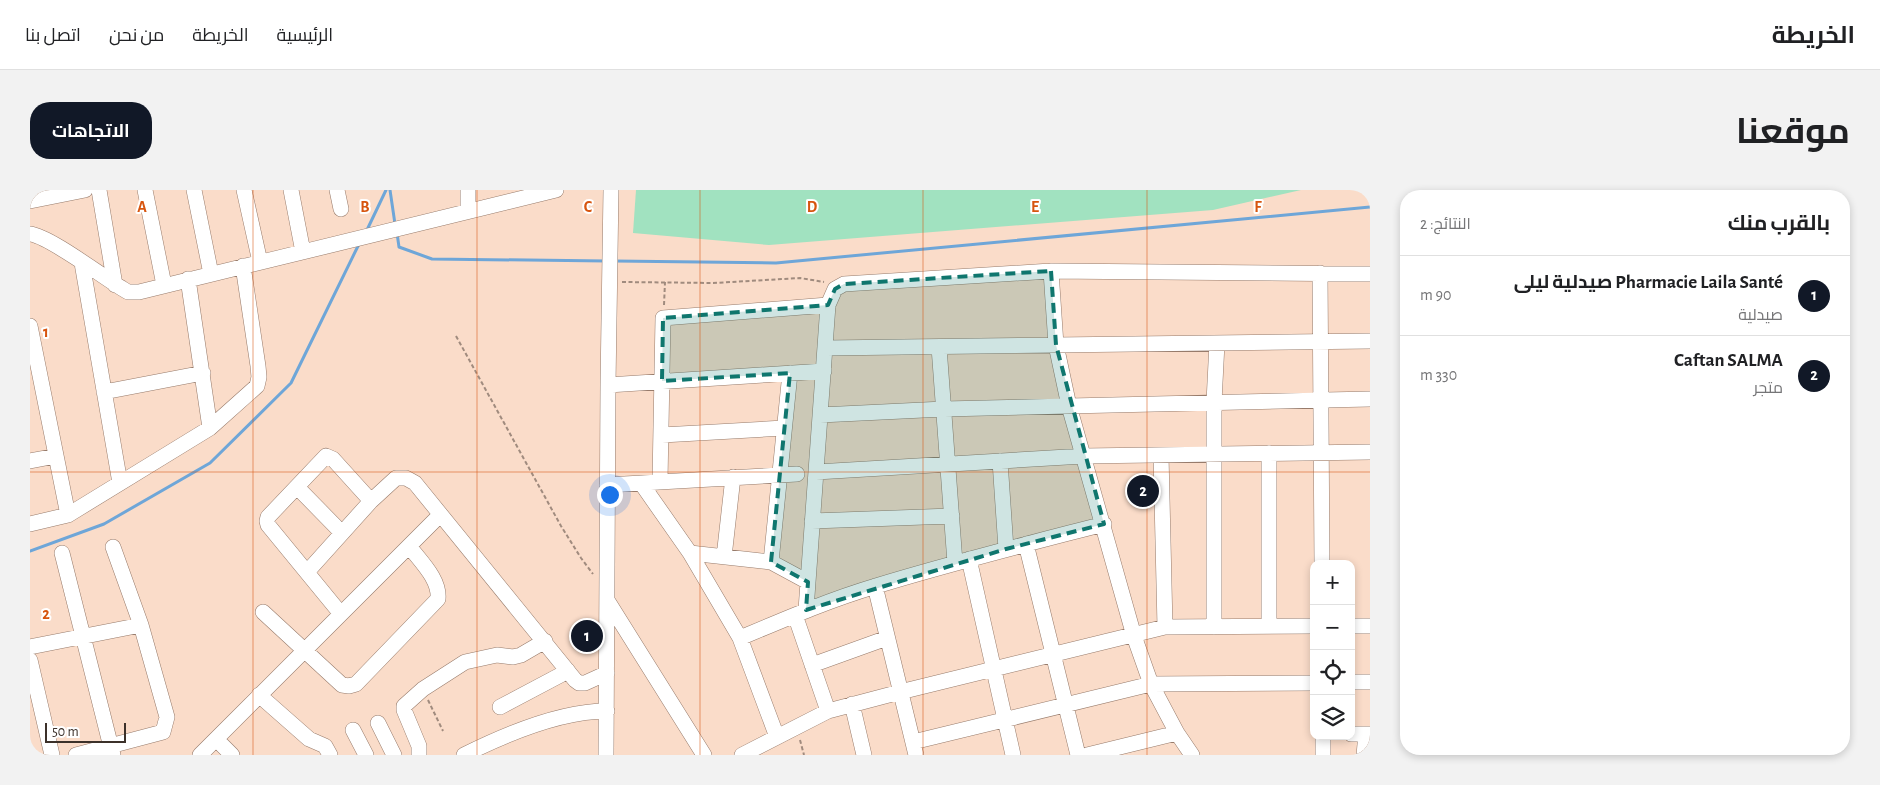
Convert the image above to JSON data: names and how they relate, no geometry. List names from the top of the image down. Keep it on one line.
{"scale_bar":"50 m","page":{"header":"الخريطة","nav":["الرئيسية","الخريطة","من نحن","اتصل بنا"],"title":"موقعنا","buttons":"الاتجاهات","heading":["بالقرب منك","النتائج: 2"],"list":[{"mark":"1","name":"Pharmacie Laila Santé صيدلية ليلى","note":"صيدلية","value":"90 m"},{"mark":"2","name":"Caftan SALMA","note":"متجر","value":"330 m"}],"pins":["2","1"],"map_buttons":["+","−"],"scale":"50 m"},"grid":{"columns":["A","B","C","D","E","F"],"rows":["1","2"]}}
